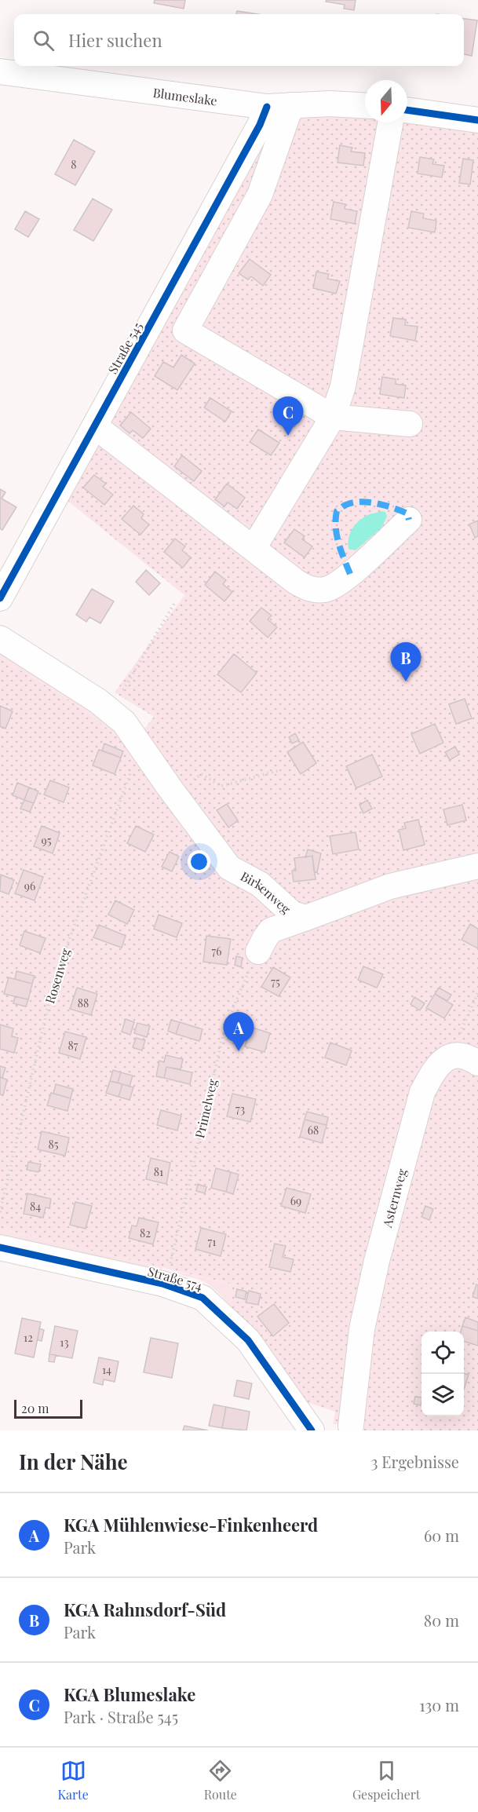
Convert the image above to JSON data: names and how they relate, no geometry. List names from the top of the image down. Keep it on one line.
{"streets":{"street":["Blumeslake","Straße 545","Birkenweg","Asternweg","Straße 574"],"path":["Rosenweg","Primelweg"]},"crossings":[["Blumeslake","Straße 545"],["Birkenweg","Rosenweg"]],"house_numbers":["8","95","96","76","75","88","87","73","68","85","81","69","84","82","71","12","13","14"],"scale_bar":"20 m","north":"bottom","page":{"search":"Hier suchen","pins":["C","B","A"],"scale":"20 m","heading":["In der Nähe","3 Ergebnisse"],"list":[{"mark":"A","name":"KGA Mühlenwiese-Finkenheerd","note":"Park","value":"60 m"},{"mark":"B","name":"KGA Rahnsdorf-Süd","note":"Park","value":"80 m"},{"mark":"C","name":"KGA Blumeslake","note":"Park · Straße 545","value":"130 m"}],"nav":["Karte","Route","Gespeichert"]}}
